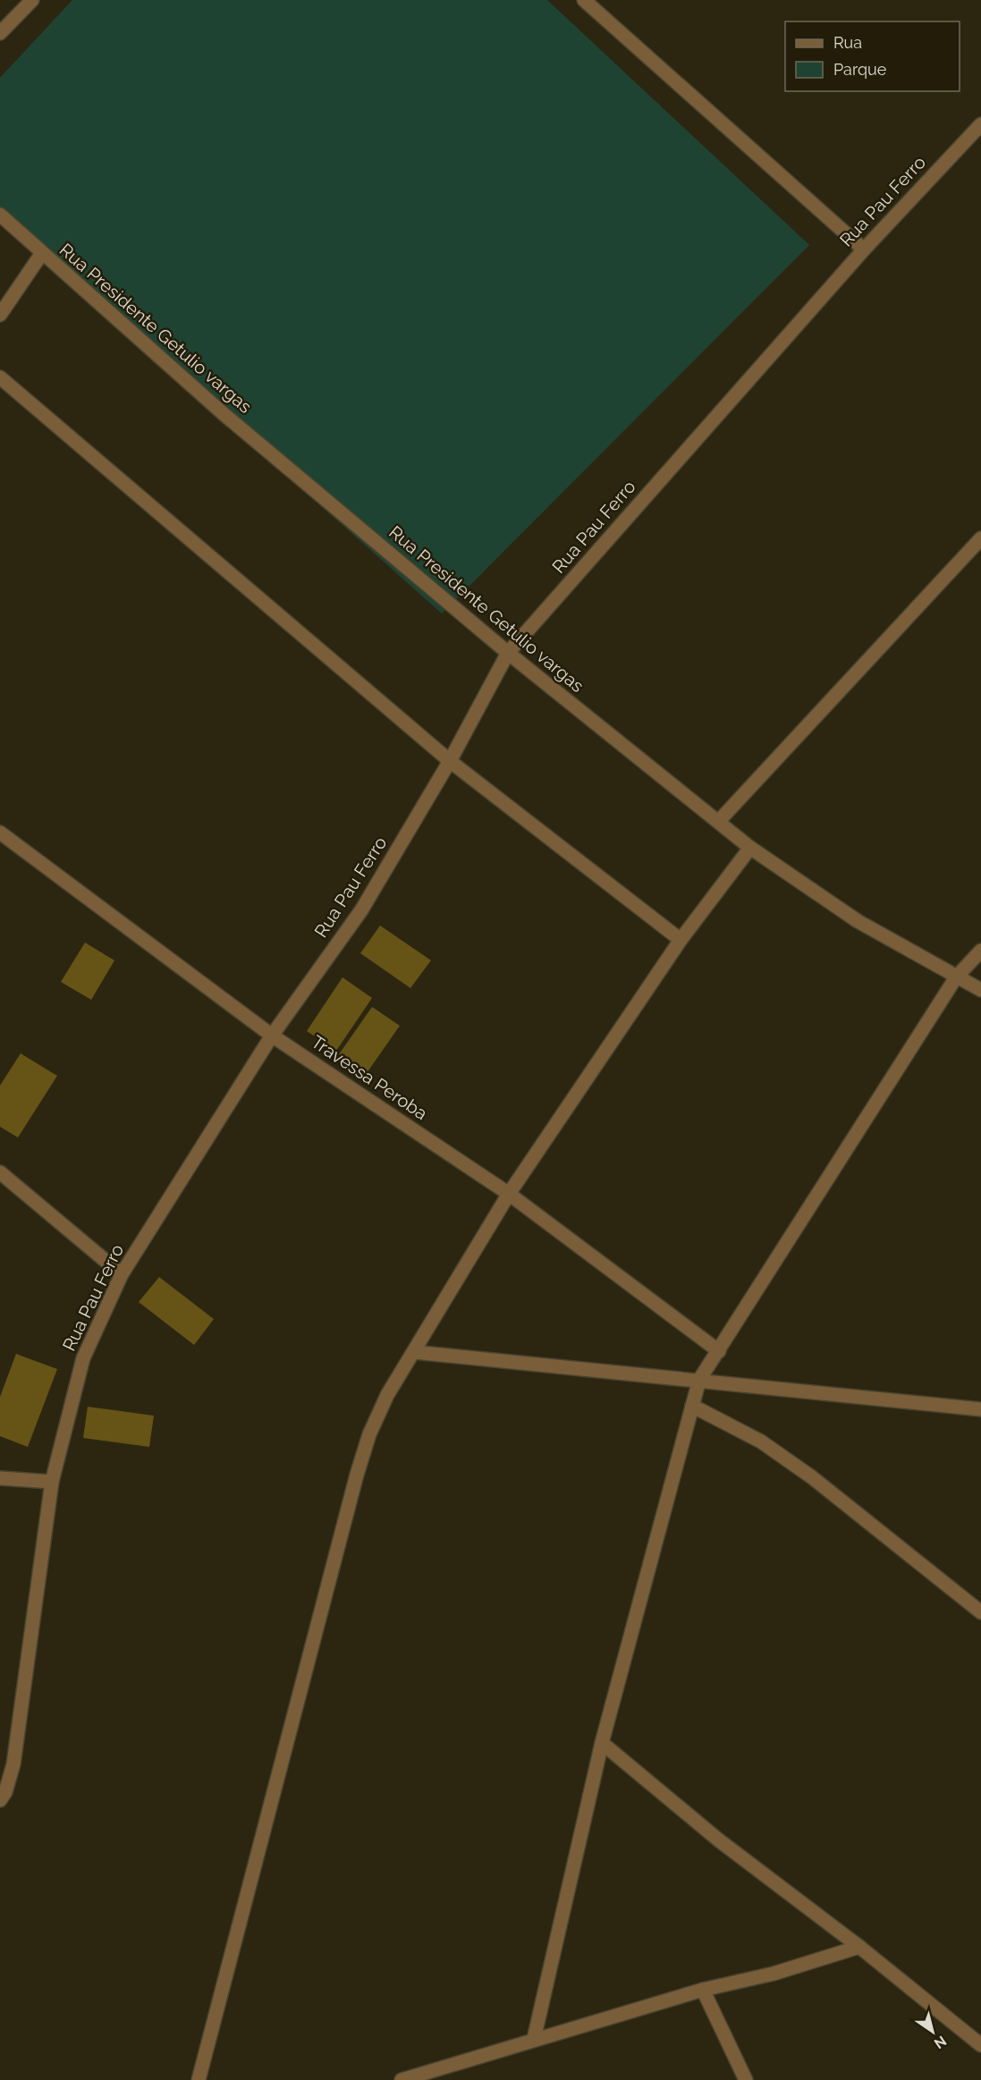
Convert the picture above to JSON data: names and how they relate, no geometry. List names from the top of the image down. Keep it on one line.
{"streets":{"street":["Rua Pau Ferro","Rua Presidente Getulio vargas","Travessa Peroba"]},"crossings":[["Rua Pau Ferro","Rua Presidente Getulio vargas"],["Rua Pau Ferro","Travessa Peroba"]],"legend":["Rua","Parque"],"north":"bottom right"}
